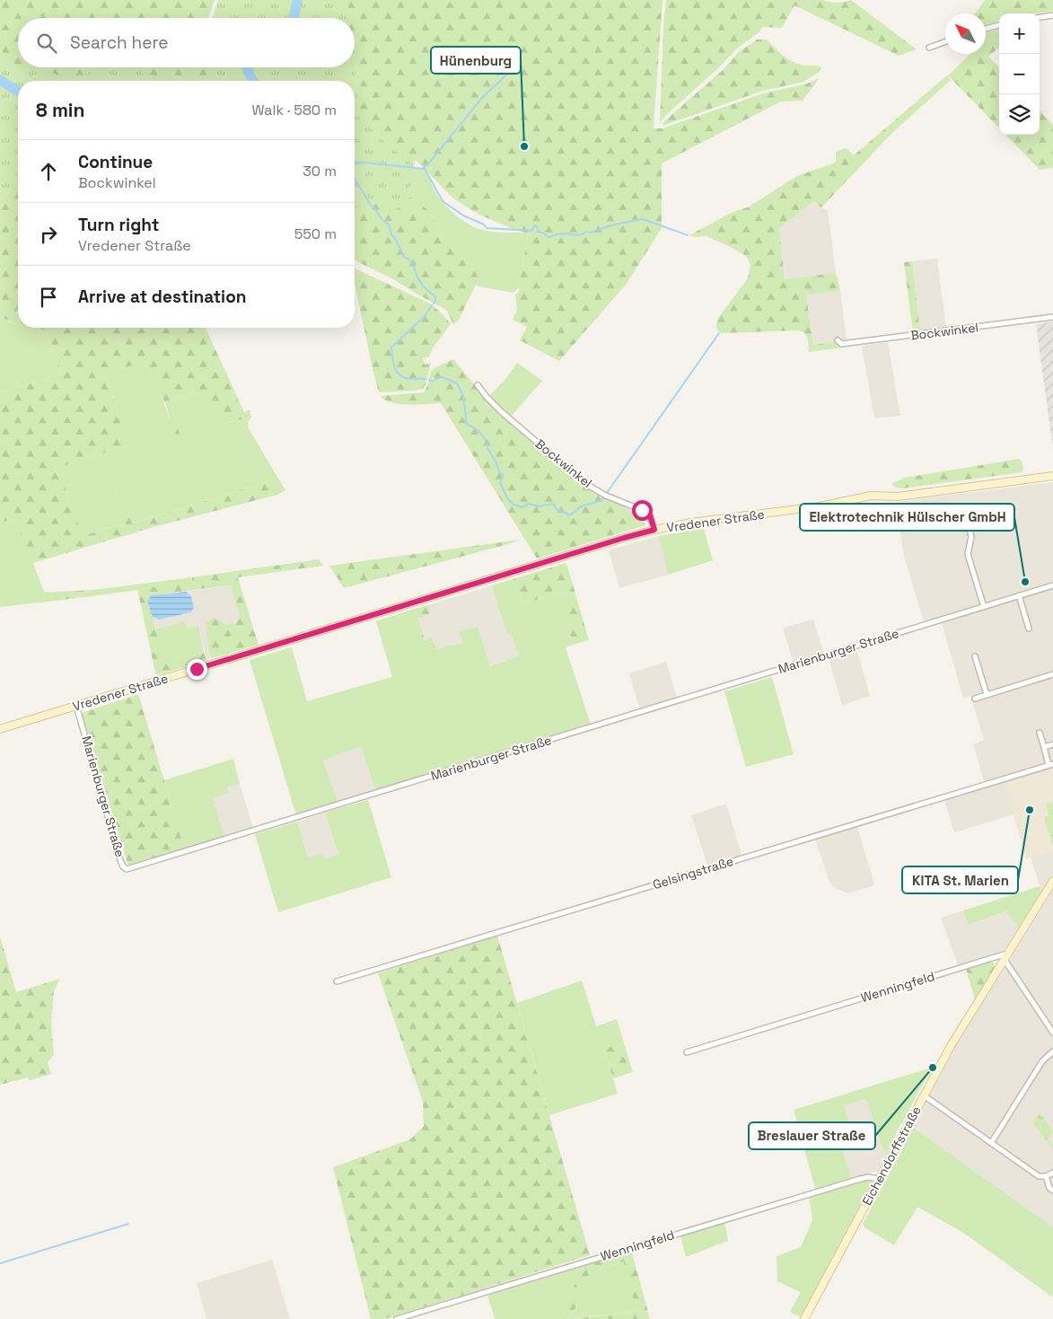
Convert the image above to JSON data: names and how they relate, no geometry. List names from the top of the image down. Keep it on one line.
{"streets":{"street":["Bockwinkel","Vredener Straße","Marienburger Straße","Gelsingstraße","Wenningfeld","Eichendorffstraße"]},"crossings":[["Bockwinkel","Vredener Straße"],["Vredener Straße","Marienburger Straße"],["Wenningfeld","Eichendorffstraße"]],"places":["Hünenburg","Elektrotechnik Hülscher GmbH","KITA St. Marien","Breslauer Straße"],"north":"top left","page":{"map_buttons":["+","−"],"search":"Search here","heading":["8 min","Walk · 580 m"],"list":[["Continue","Bockwinkel","30 m"],["Turn right","Vredener Straße","550 m"],"Arrive at destination"]}}
